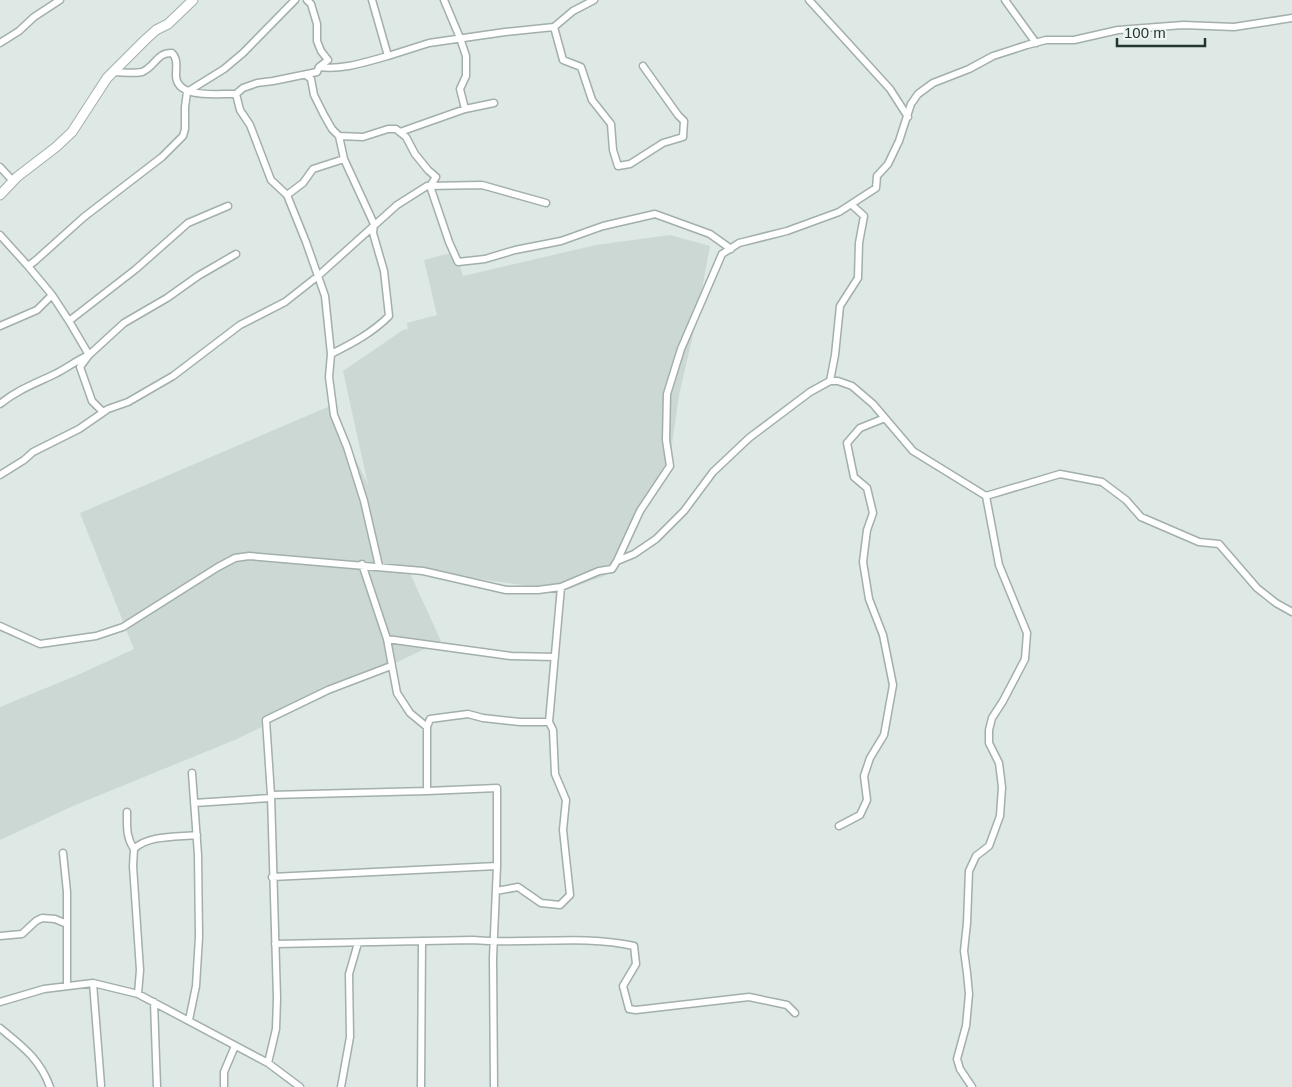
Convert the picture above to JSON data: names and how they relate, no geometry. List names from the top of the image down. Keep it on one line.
{"scale_bar":"100 m"}
